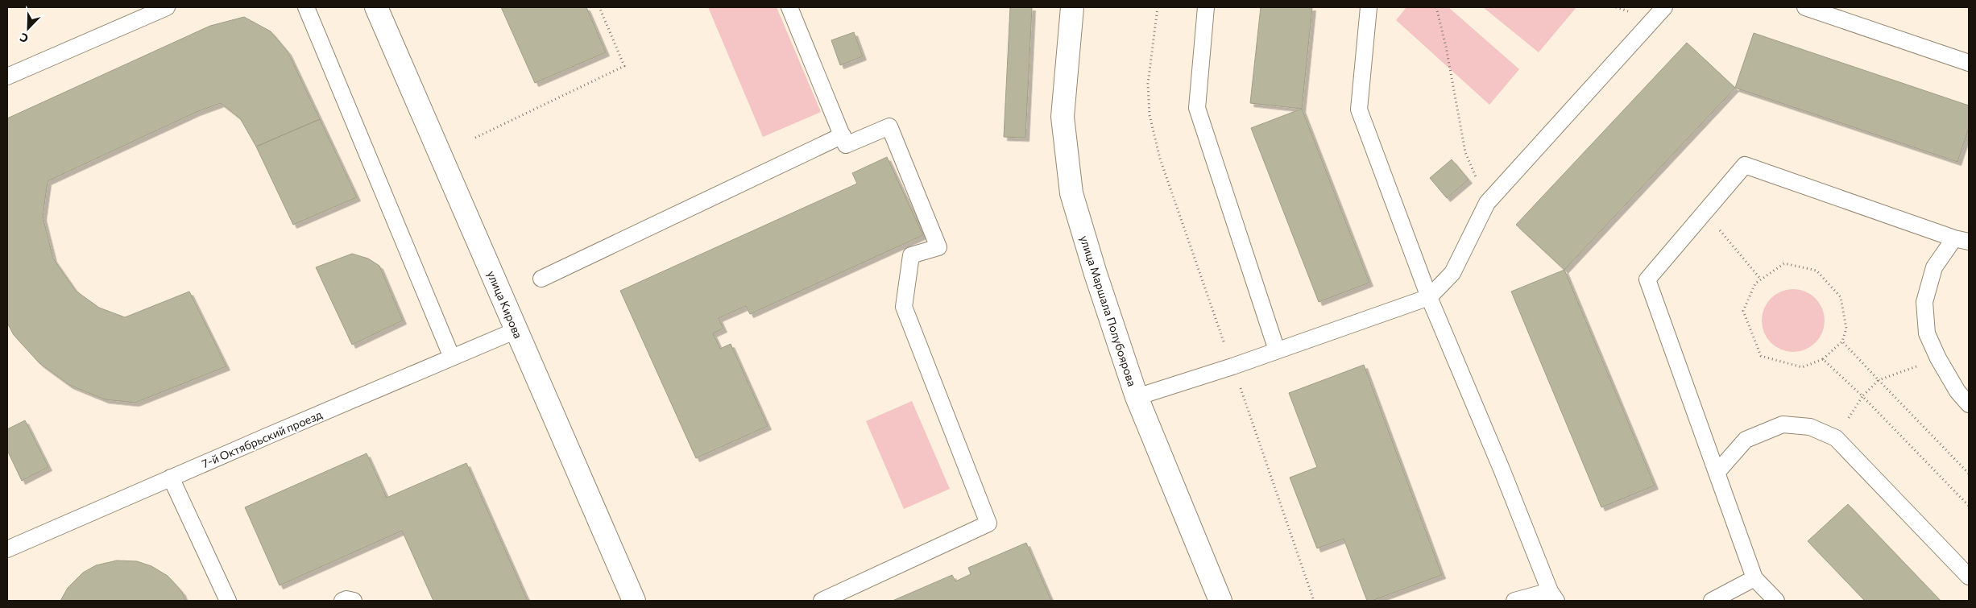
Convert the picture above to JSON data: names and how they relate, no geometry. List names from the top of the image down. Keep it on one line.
{"streets":{"main road":["улица Кирова","улица Маршала Полубоярова"],"lane":["7-й Октябрьский проезд"]},"crossings":[["улица Кирова","7-й Октябрьский проезд"]],"north":"bottom left"}
